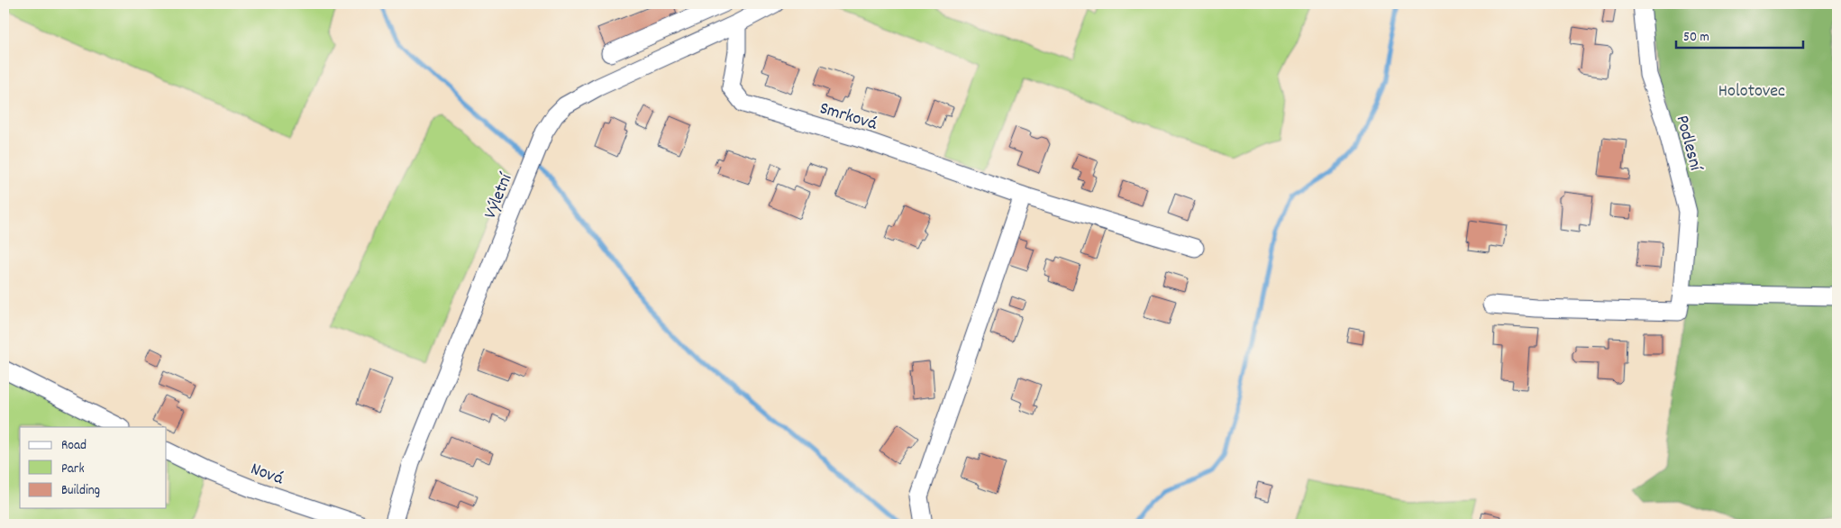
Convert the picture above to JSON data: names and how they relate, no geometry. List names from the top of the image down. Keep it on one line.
{"streets":{"street":["Smrková","Podlesní","Výletní","Nová"]},"crossings":[["Smrková","Výletní"]],"parks":["Holotovec"],"legend":["Road","Park","Building"],"scale_bar":"50 m"}
